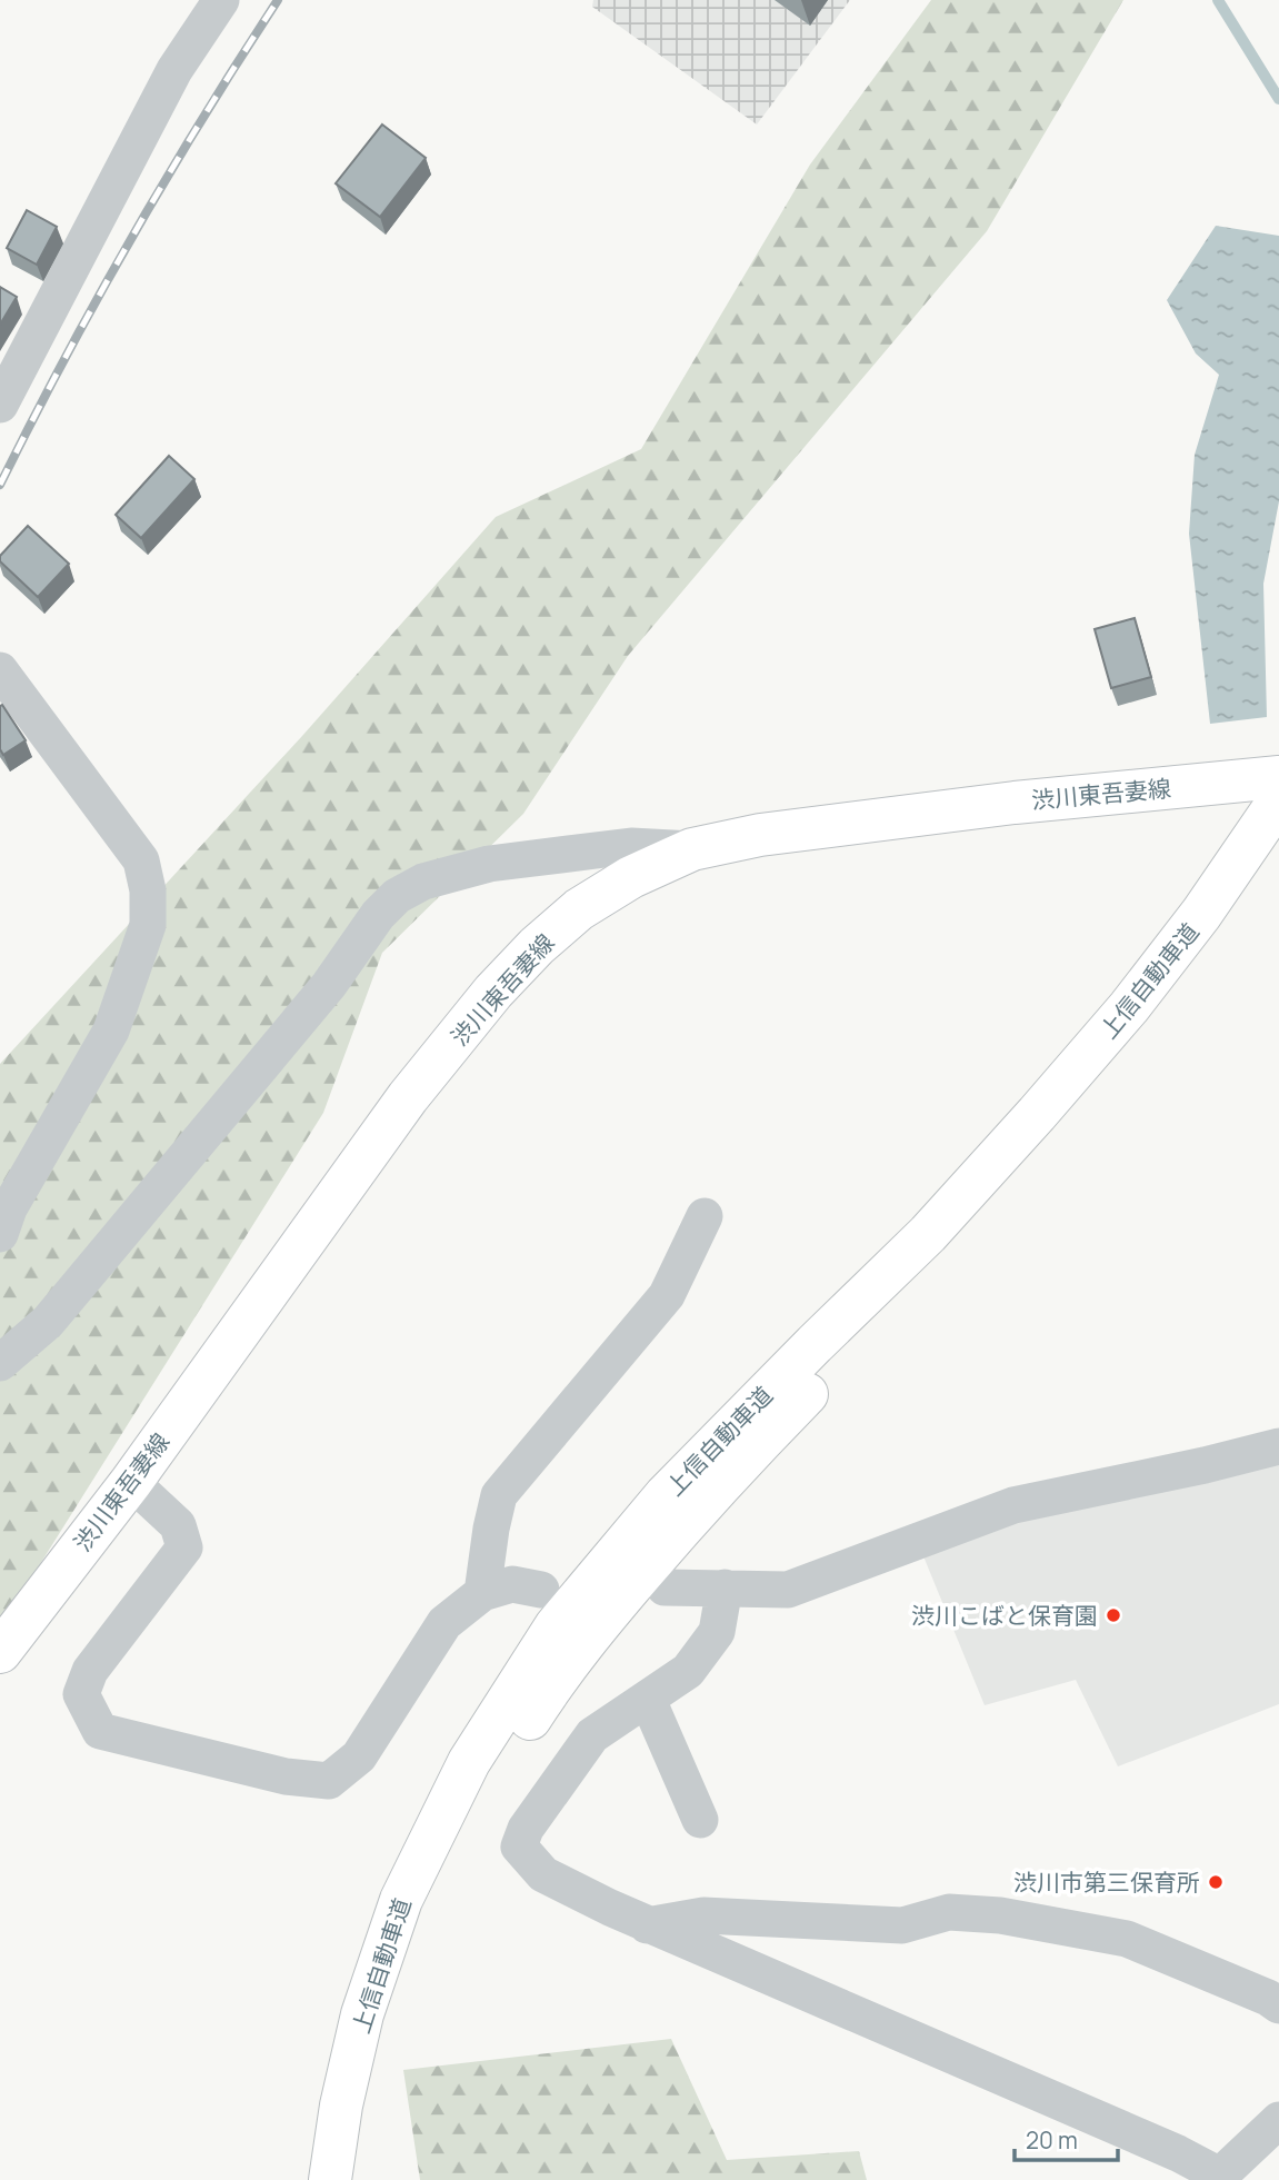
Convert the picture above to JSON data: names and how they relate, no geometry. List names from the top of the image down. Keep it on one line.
{"streets":{"main road":["渋川東吾妻線","上信自動車道"]},"places":["渋川こばと保育園","渋川市第三保育所"],"scale_bar":"20 m"}
